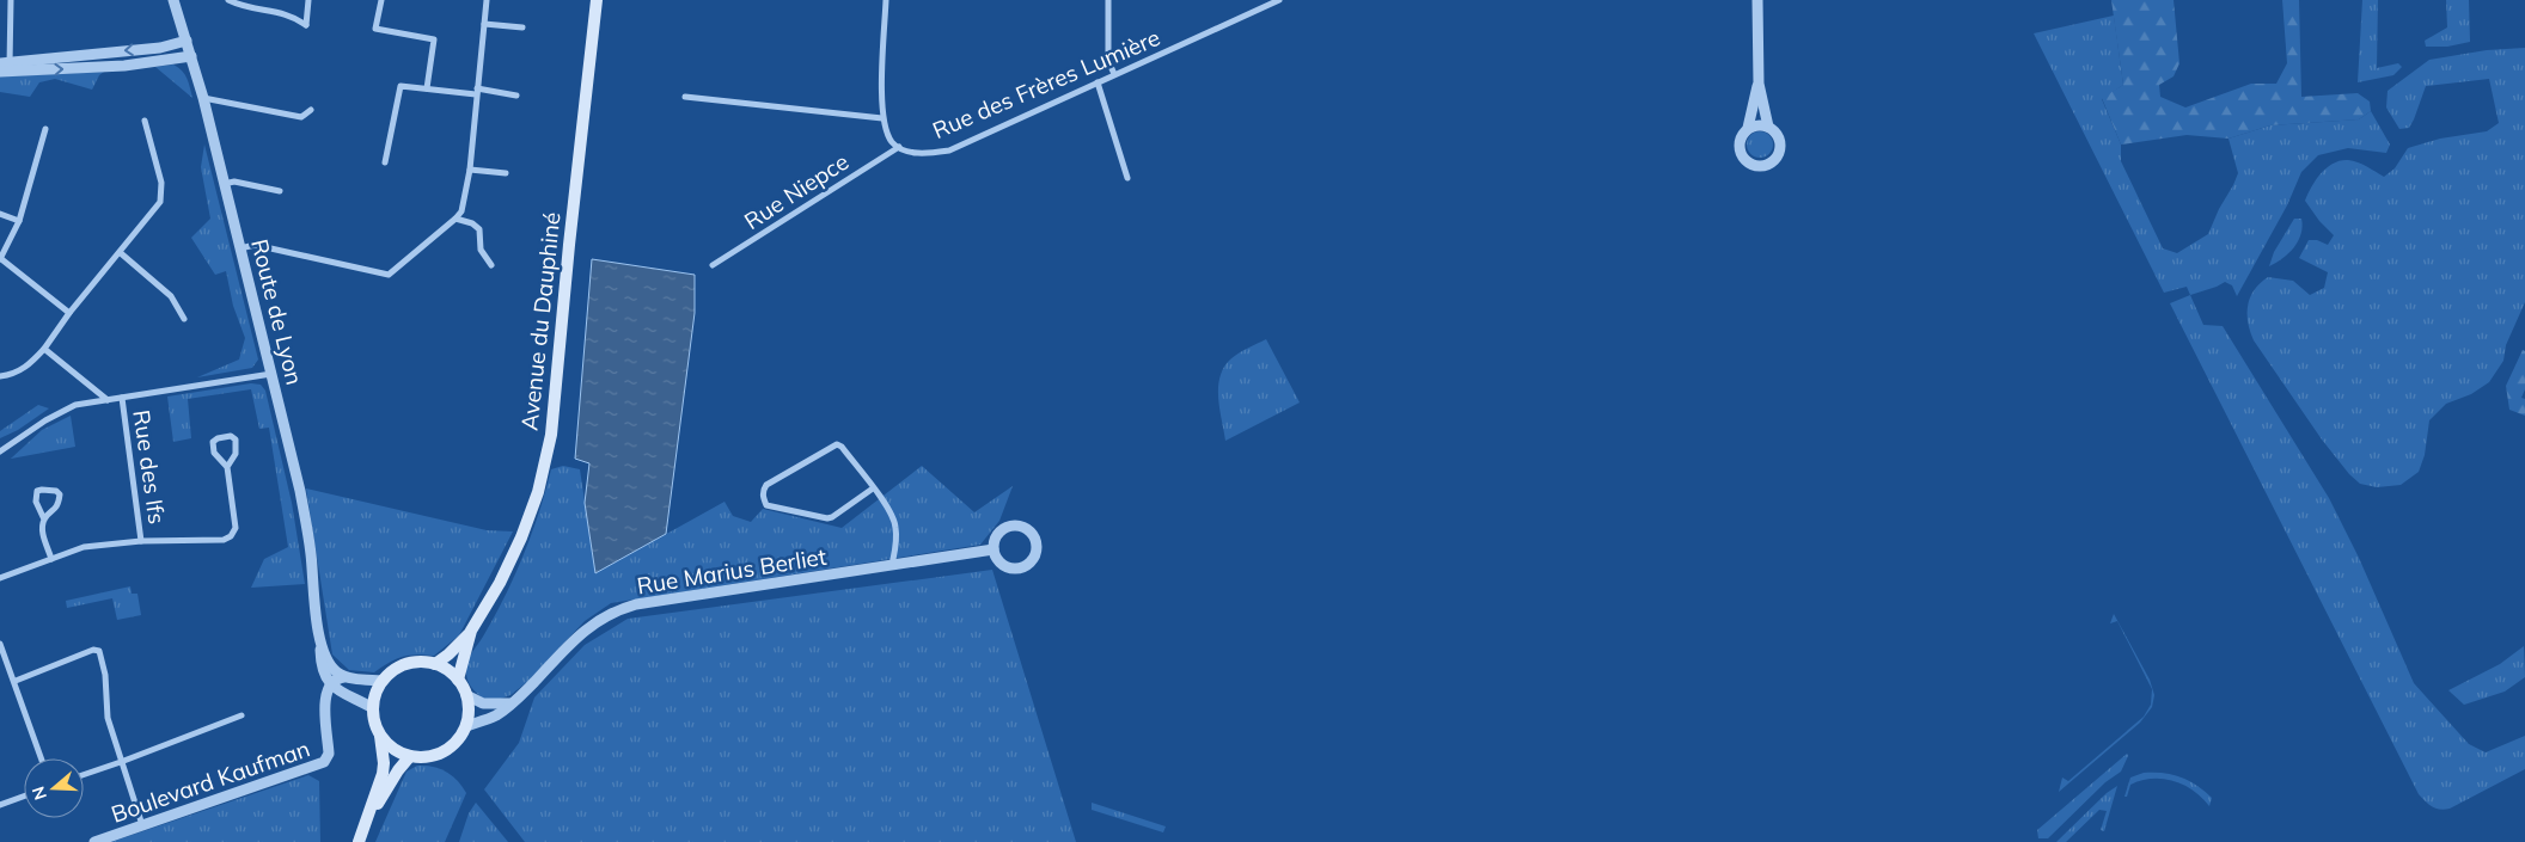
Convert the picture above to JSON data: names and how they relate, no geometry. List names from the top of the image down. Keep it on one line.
{"streets":{"main road":["Avenue du Dauphiné"],"street":["Rue des Frères Lumière","Rue Niepce","Route de Lyon","Rue des Ifs","Rue Marius Berliet","Boulevard Kaufman"]},"crossings":[["Rue des Frères Lumière","Rue Niepce"],["Route de Lyon","Boulevard Kaufman"],["Avenue du Dauphiné","Rue Marius Berliet"]],"north":"left"}
